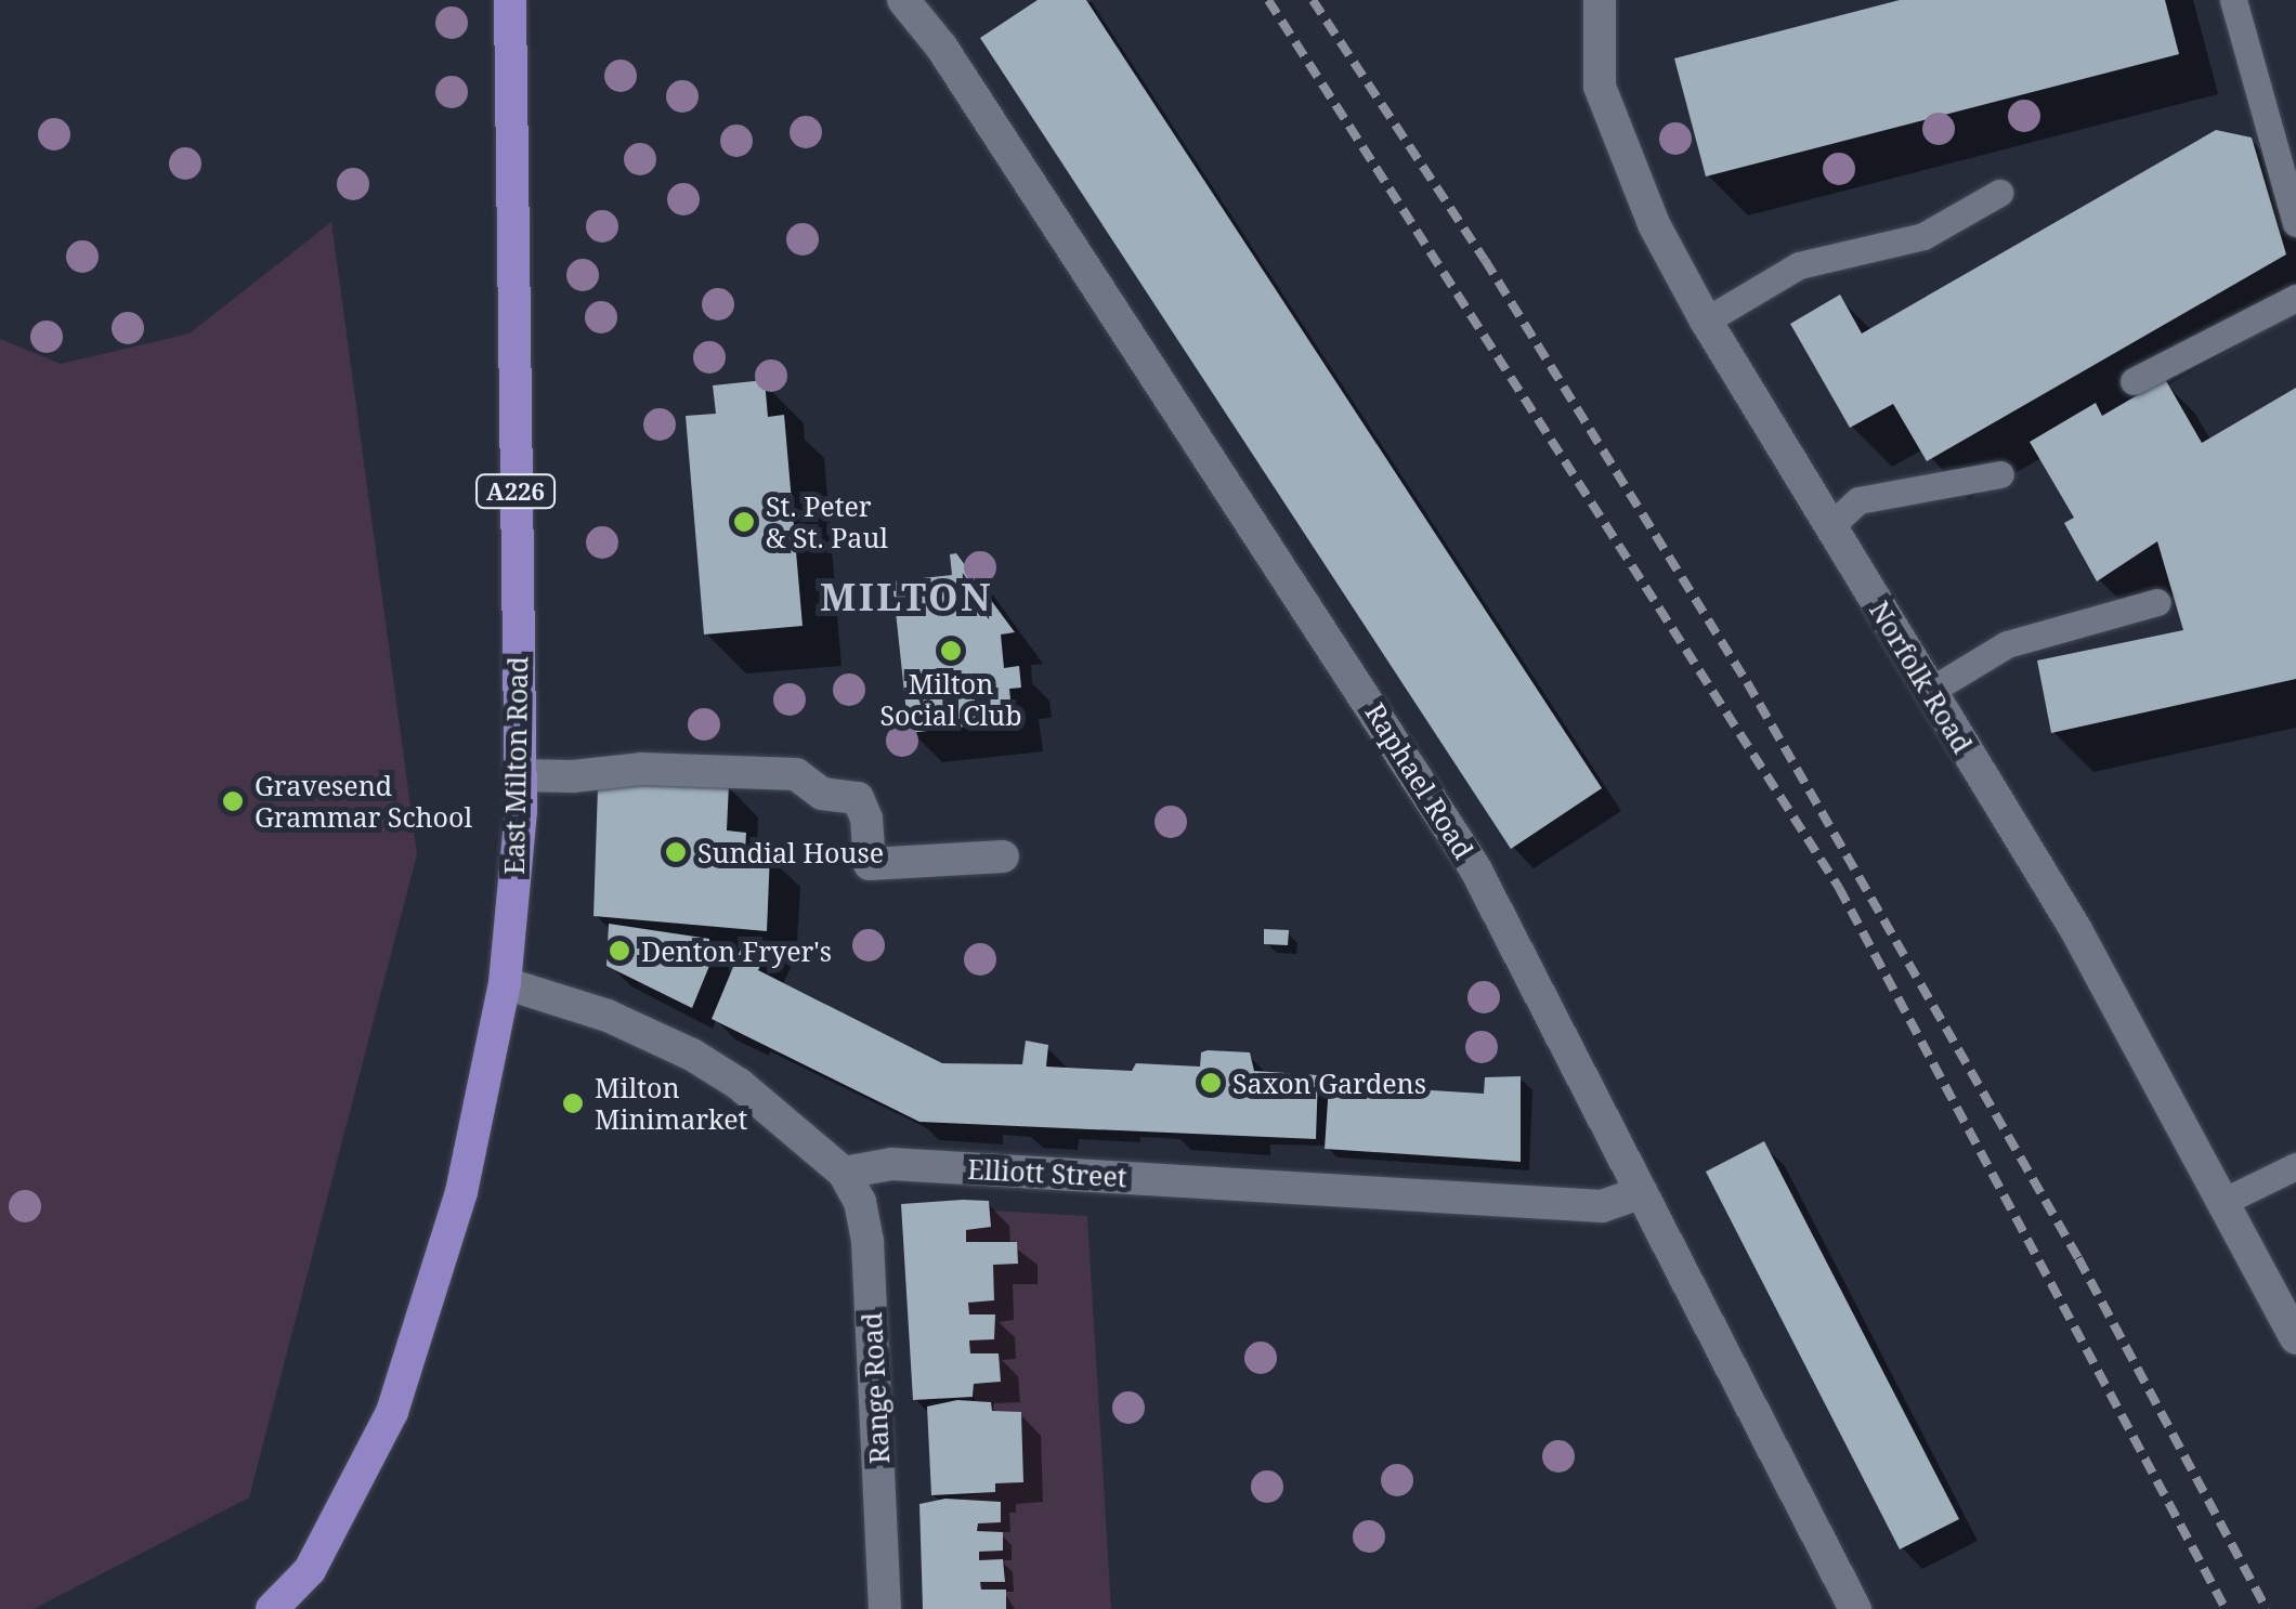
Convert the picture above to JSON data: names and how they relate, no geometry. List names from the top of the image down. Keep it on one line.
{"streets":{"main road":["A226","East Milton Road"],"street":["Norfolk Road","Raphael Road","Elliott Street","Range Road"]},"crossings":[["Raphael Road","Elliott Street"],["Elliott Street","Range Road"]],"districts":["MILTON"],"places":["St. Peter & St. Paul","Milton Social Club","Gravesend Grammar School","Sundial House","Denton Fryer's","Saxon Gardens","Milton Minimarket"]}
